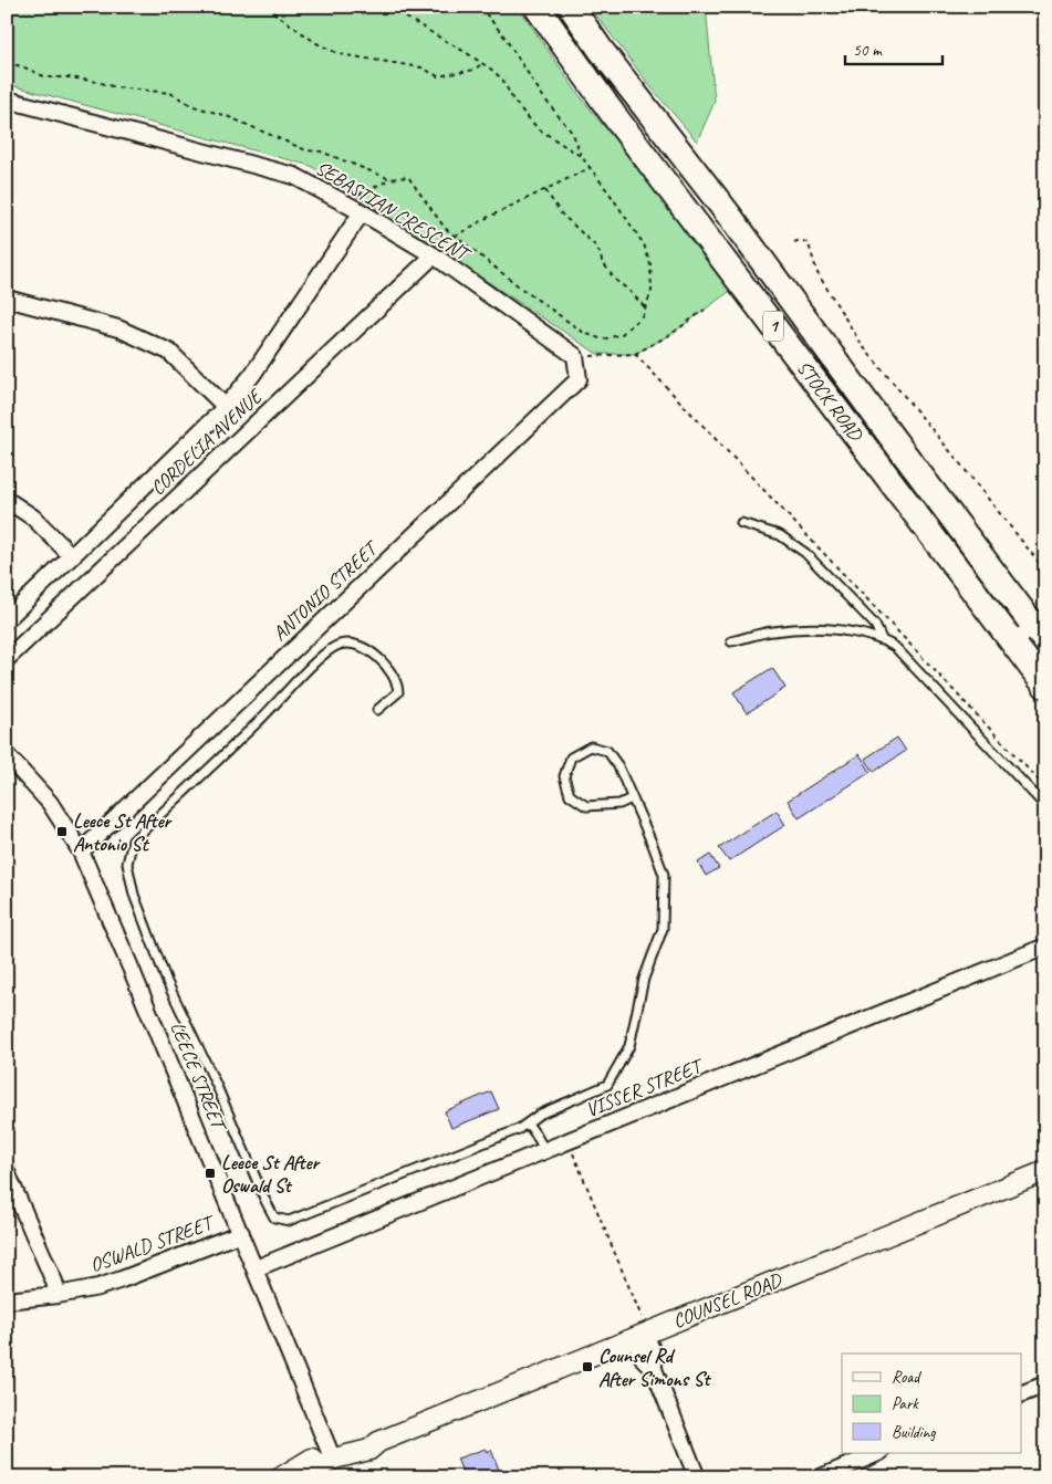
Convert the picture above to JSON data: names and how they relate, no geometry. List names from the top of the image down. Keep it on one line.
{"streets":{"highway":["1","STOCK ROAD"],"street":["SEBASTIAN CRESCENT","CORDELIA AVENUE","ANTONIO STREET","LEECE STREET","VISSER STREET","OSWALD STREET","COUNSEL ROAD"]},"crossings":[["SEBASTIAN CRESCENT","CORDELIA AVENUE"],["SEBASTIAN CRESCENT","ANTONIO STREET"],["ANTONIO STREET","LEECE STREET"],["LEECE STREET","VISSER STREET"],["LEECE STREET","OSWALD STREET"],["LEECE STREET","COUNSEL ROAD"]],"places":{"transit":["Leece St After Antonio St","Leece St After Oswald St","Counsel Rd After Simons St"]},"legend":["Road","Park","Building"],"scale_bar":"50 m"}
